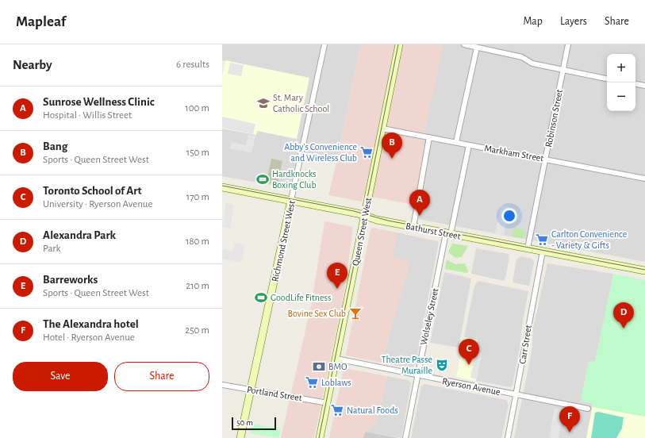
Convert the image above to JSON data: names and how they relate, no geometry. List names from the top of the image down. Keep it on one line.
{"streets":{"main road":["Bathurst Street","Queen Street West","Richmond Street West"],"street":["Robinson Street","Markham Street","Wolseley Street","Carr Street","Ryerson Avenue","Portland Street"]},"crossings":[["Robinson Street","Markham Street"],["Robinson Street","Bathurst Street"],["Markham Street","Queen Street West"],["Markham Street","Wolseley Street"],["Bathurst Street","Queen Street West"],["Bathurst Street","Richmond Street West"],["Bathurst Street","Wolseley Street"],["Bathurst Street","Carr Street"],["Queen Street West","Ryerson Avenue"],["Queen Street West","Portland Street"],["Richmond Street West","Portland Street"],["Wolseley Street","Ryerson Avenue"],["Carr Street","Ryerson Avenue"]],"places":{"school or university":["St. Mary Catholic School"],"supermarket":["Abby's Convenience and Wireless Club","Carlton Convenience - Variety & Gifts","Loblaws","Natural Foods"],"sports":["Hardknocks Boxing Club","GoodLife Fitness"],"bar":["Bovine Sex Club"],"theatre":["Theatre Passe Muraille"],"bank":["BMO"]},"scale_bar":"50 m","page":{"header":"Mapleaf","nav":["Map","Layers","Share"],"heading":["Nearby","6 results"],"map_buttons":["+","−"],"list":[{"mark":"A","name":"Sunrose Wellness Clinic","note":"Hospital · Willis Street","value":"100 m"},{"mark":"B","name":"Bang","note":"Sports · Queen Street West","value":"150 m"},{"mark":"C","name":"Toronto School of Art","note":"University · Ryerson Avenue","value":"170 m"},{"mark":"D","name":"Alexandra Park","note":"Park","value":"180 m"},{"mark":"E","name":"Barreworks","note":"Sports · Queen Street West","value":"210 m"},{"mark":"F","name":"The Alexandra hotel","note":"Hotel · Ryerson Avenue","value":"250 m"}],"pins":["B","A","E","D","C","F"],"buttons":["Save","Share"],"scale":"50 m"}}
